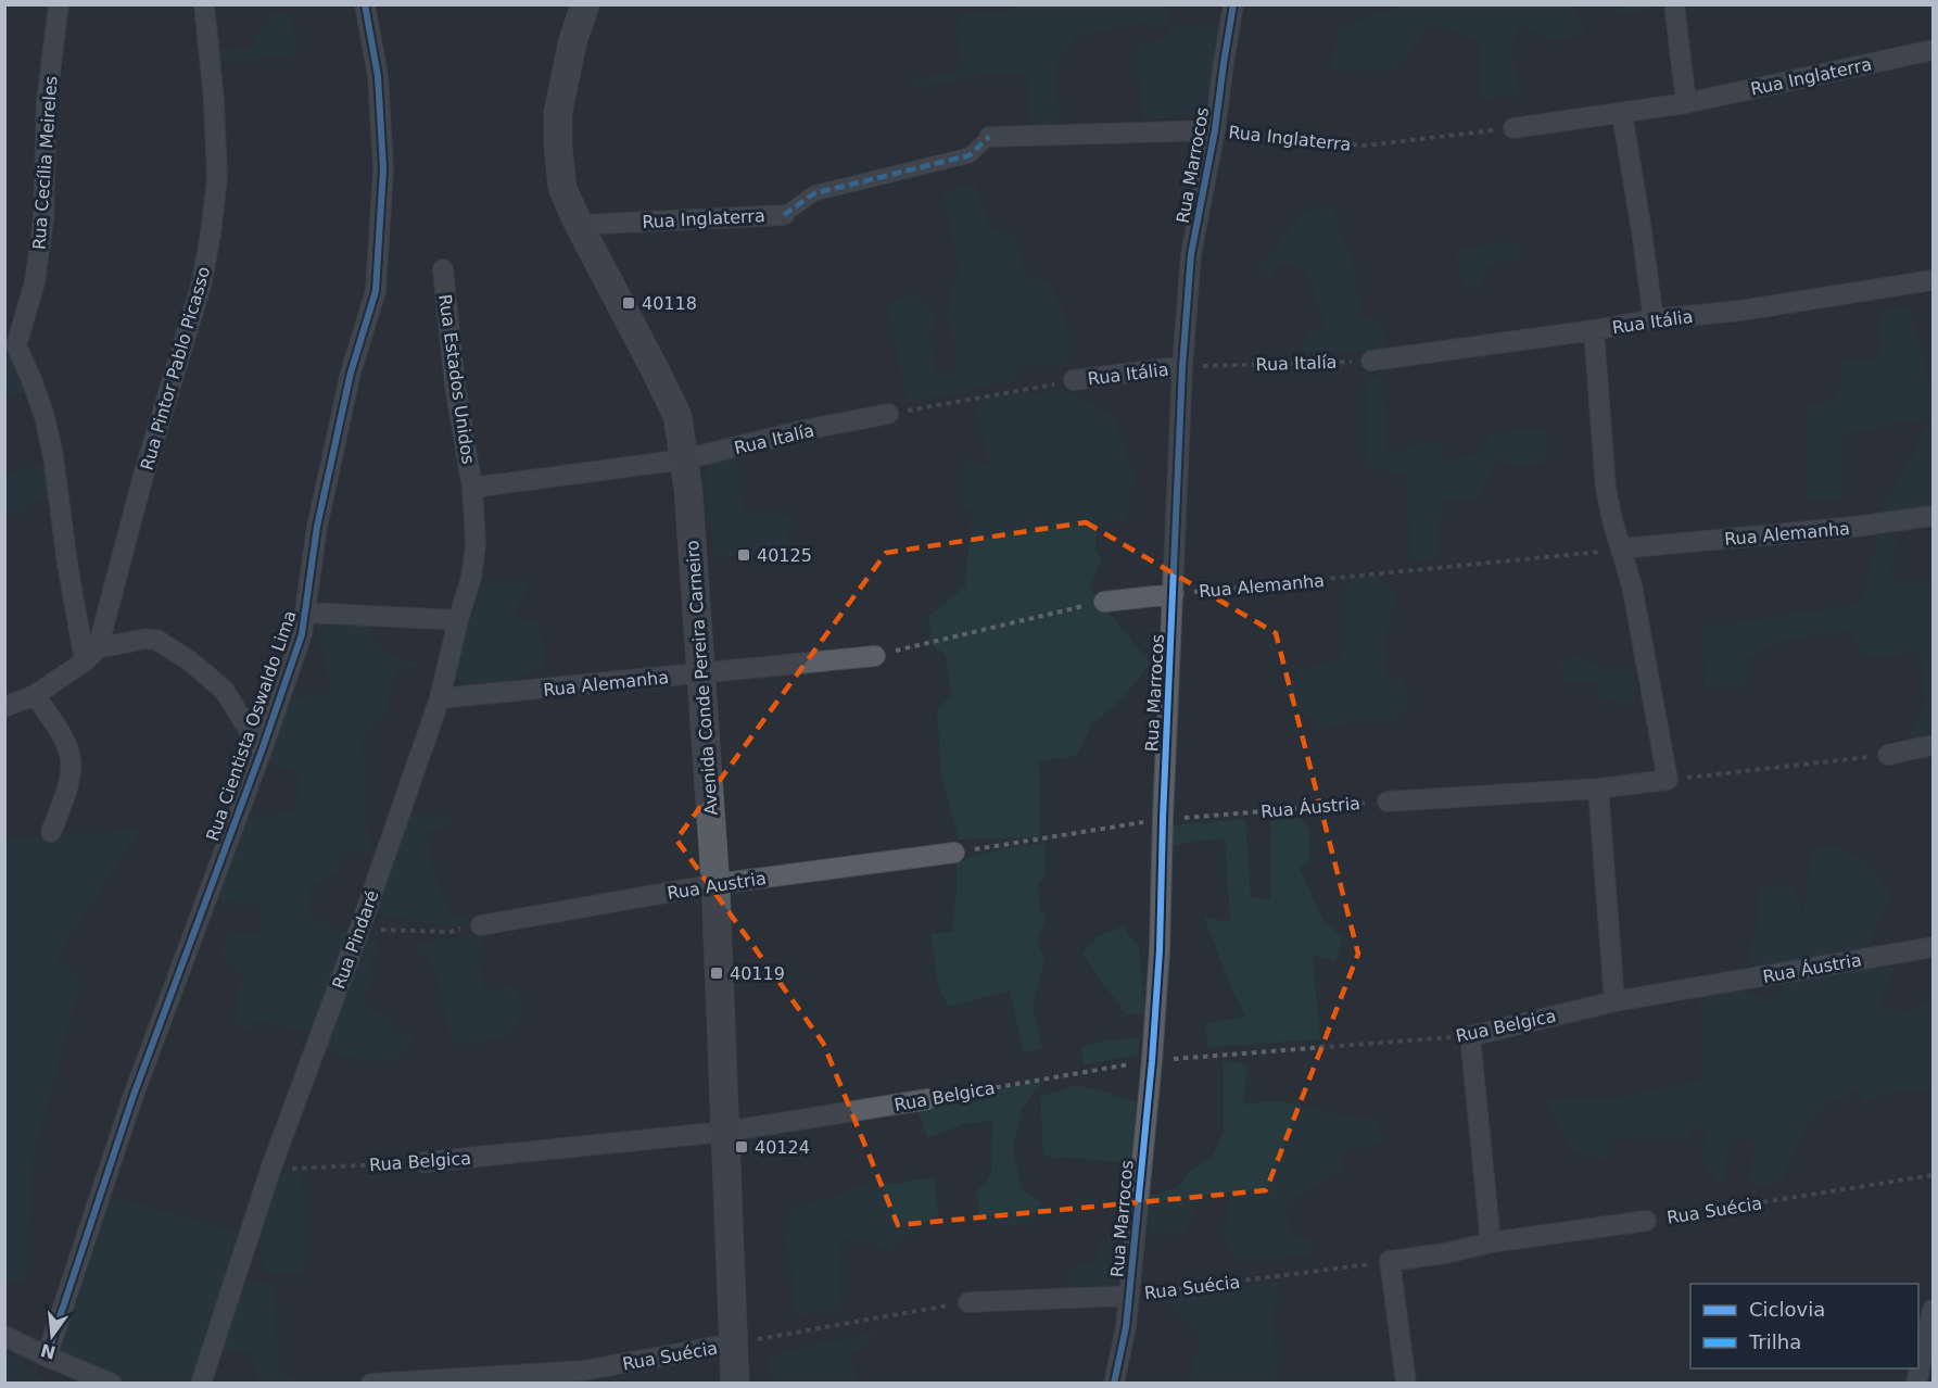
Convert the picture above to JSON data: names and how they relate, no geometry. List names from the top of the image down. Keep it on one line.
{"streets":{"main road":["Avenida Conde Pereira Carneiro"],"street":["Rua Inglaterra","Rua Cecília Meireles","Rua Marrocos","Rua Itália","Rua Italía","Rua Pintor Pablo Picasso","Rua Estados Unidos","Rua Alemanha","Rua Cientista Oswaldo Lima","Rua Áustria","Rua Austria","Rua Pindaré","Rua Belgica","Rua Suécia"]},"crossings":[["Rua Inglaterra","Rua Marrocos"],["Rua Inglaterra","Avenida Conde Pereira Carneiro"],["Rua Cecília Meireles","Rua Pintor Pablo Picasso"],["Rua Marrocos","Rua Itália"],["Rua Marrocos","Rua Italía"],["Rua Marrocos","Rua Alemanha"],["Rua Marrocos","Rua Áustria"],["Rua Marrocos","Rua Belgica"],["Rua Marrocos","Rua Suécia"],["Rua Itália","Rua Italía"],["Rua Italía","Rua Estados Unidos"],["Rua Italía","Avenida Conde Pereira Carneiro"],["Rua Italía","Rua Pindaré"],["Rua Estados Unidos","Rua Pindaré"],["Rua Alemanha","Avenida Conde Pereira Carneiro"],["Rua Alemanha","Rua Pindaré"],["Avenida Conde Pereira Carneiro","Rua Austria"],["Avenida Conde Pereira Carneiro","Rua Belgica"],["Avenida Conde Pereira Carneiro","Rua Suécia"],["Rua Áustria","Rua Austria"],["Rua Áustria","Rua Belgica"],["Rua Pindaré","Rua Belgica"]],"places":{"transit":["40118","40125","40119","40124"]},"legend":["Ciclovia","Trilha"],"north":"bottom"}
